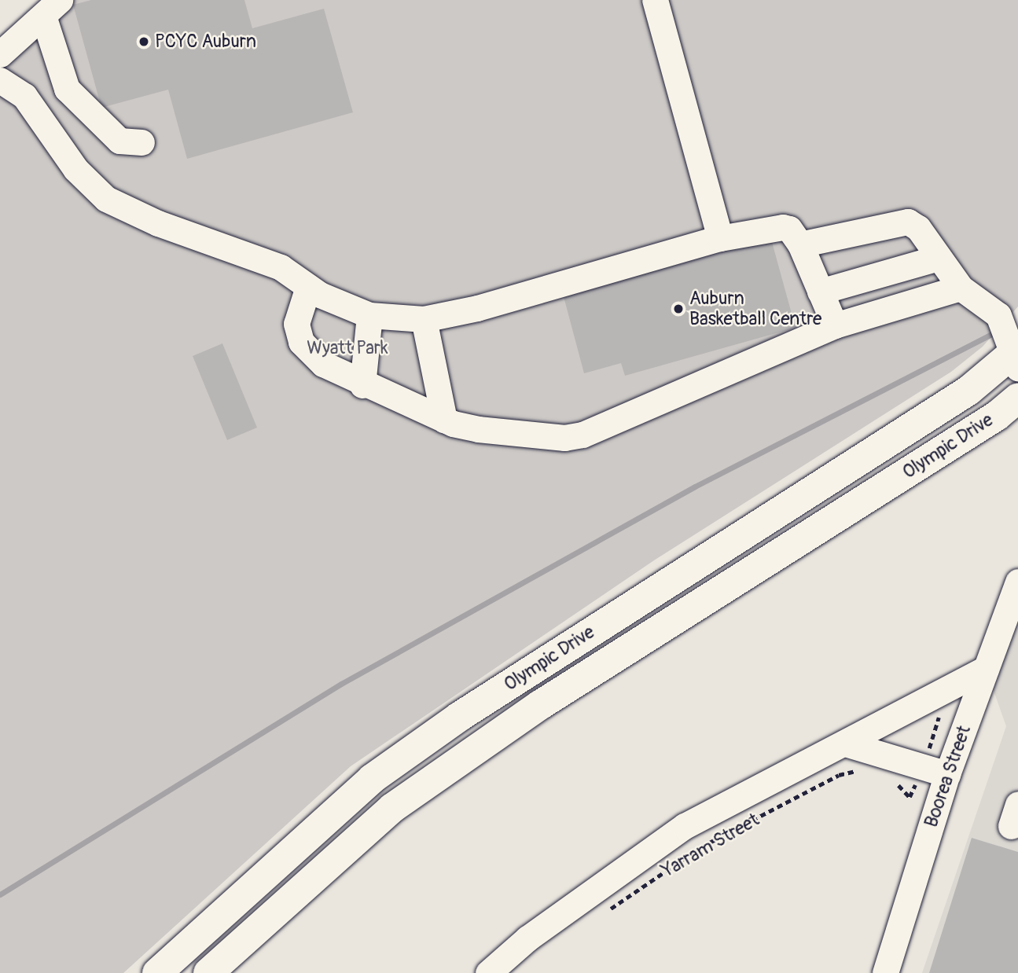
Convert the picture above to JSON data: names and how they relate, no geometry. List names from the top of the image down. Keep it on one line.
{"streets":{"highway":["Olympic Drive"],"street":["Boorea Street","Yarram Street"]},"crossings":[["Boorea Street","Yarram Street"]],"parks":["Wyatt Park"],"places":["PCYC Auburn","Auburn Basketball Centre"]}
